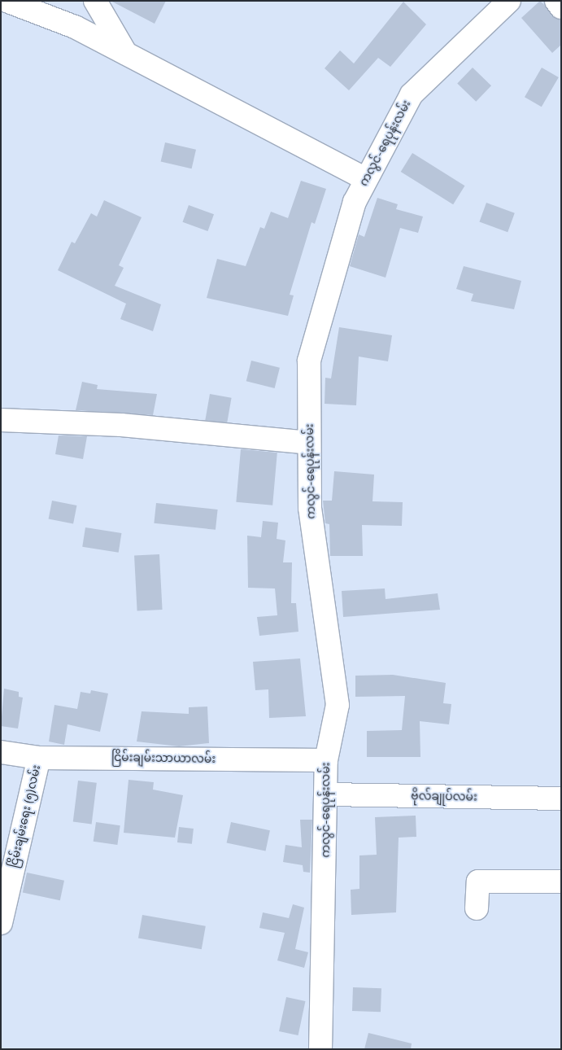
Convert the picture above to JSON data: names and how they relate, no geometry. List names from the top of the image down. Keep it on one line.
{"streets":{"street":["ကလွင်-ရေပုန်းလမ်း","ငြိမ်းချမ်းသာယာလမ်း","ဗိုလ်ချုပ်လမ်း","ငြိမ်းချမ်းရေး (၅)လမ်း"]},"crossings":[["ကလွင်-ရေပုန်းလမ်း","ငြိမ်းချမ်းသာယာလမ်း"],["ကလွင်-ရေပုန်းလမ်း","ဗိုလ်ချုပ်လမ်း"],["ငြိမ်းချမ်းသာယာလမ်း","ငြိမ်းချမ်းရေး (၅)လမ်း"]]}
